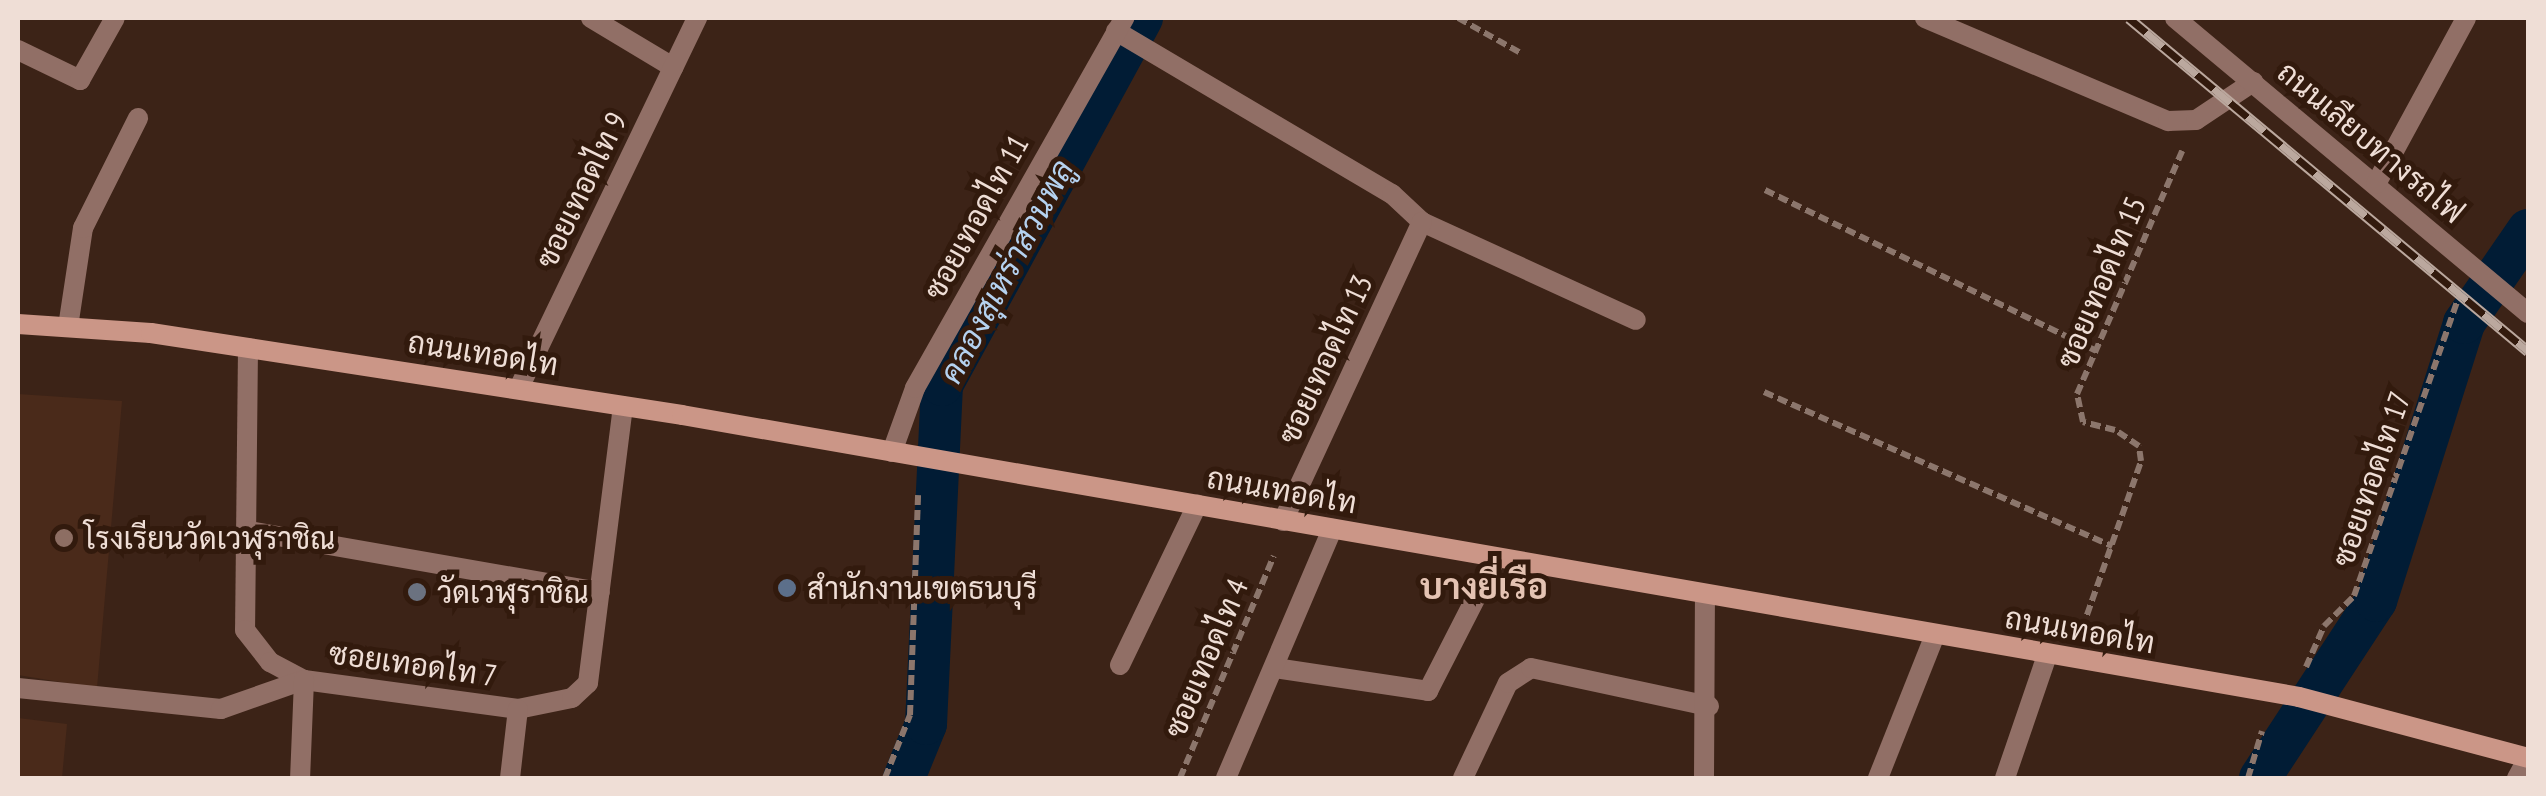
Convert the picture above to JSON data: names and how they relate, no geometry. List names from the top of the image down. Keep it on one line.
{"streets":{"main road":["ถนนเทอดไท"],"street":["ถนนเลียบทางรถไฟ","ซอยเทอดไท 9","ซอยเทอดไท 11","ซอยเทอดไท 13","ซอยเทอดไท 7"],"path":["ซอยเทอดไท 15","ซอยเทอดไท 17","ซอยเทอดไท 4"]},"crossings":[["ซอยเทอดไท 9","ถนนเทอดไท"],["ซอยเทอดไท 11","ถนนเทอดไท"],["ซอยเทอดไท 15","ถนนเทอดไท"],["ถนนเทอดไท","ซอยเทอดไท 13"],["ถนนเทอดไท","ซอยเทอดไท 7"]],"districts":["บางยี่เรือ"],"water":["คลองสุเหร่าสวนพลู"],"places":["โรงเรียนวัดเวฬุราชิณ","สำนักงานเขตธนบุรี","วัดเวฬุราชิณ"]}
